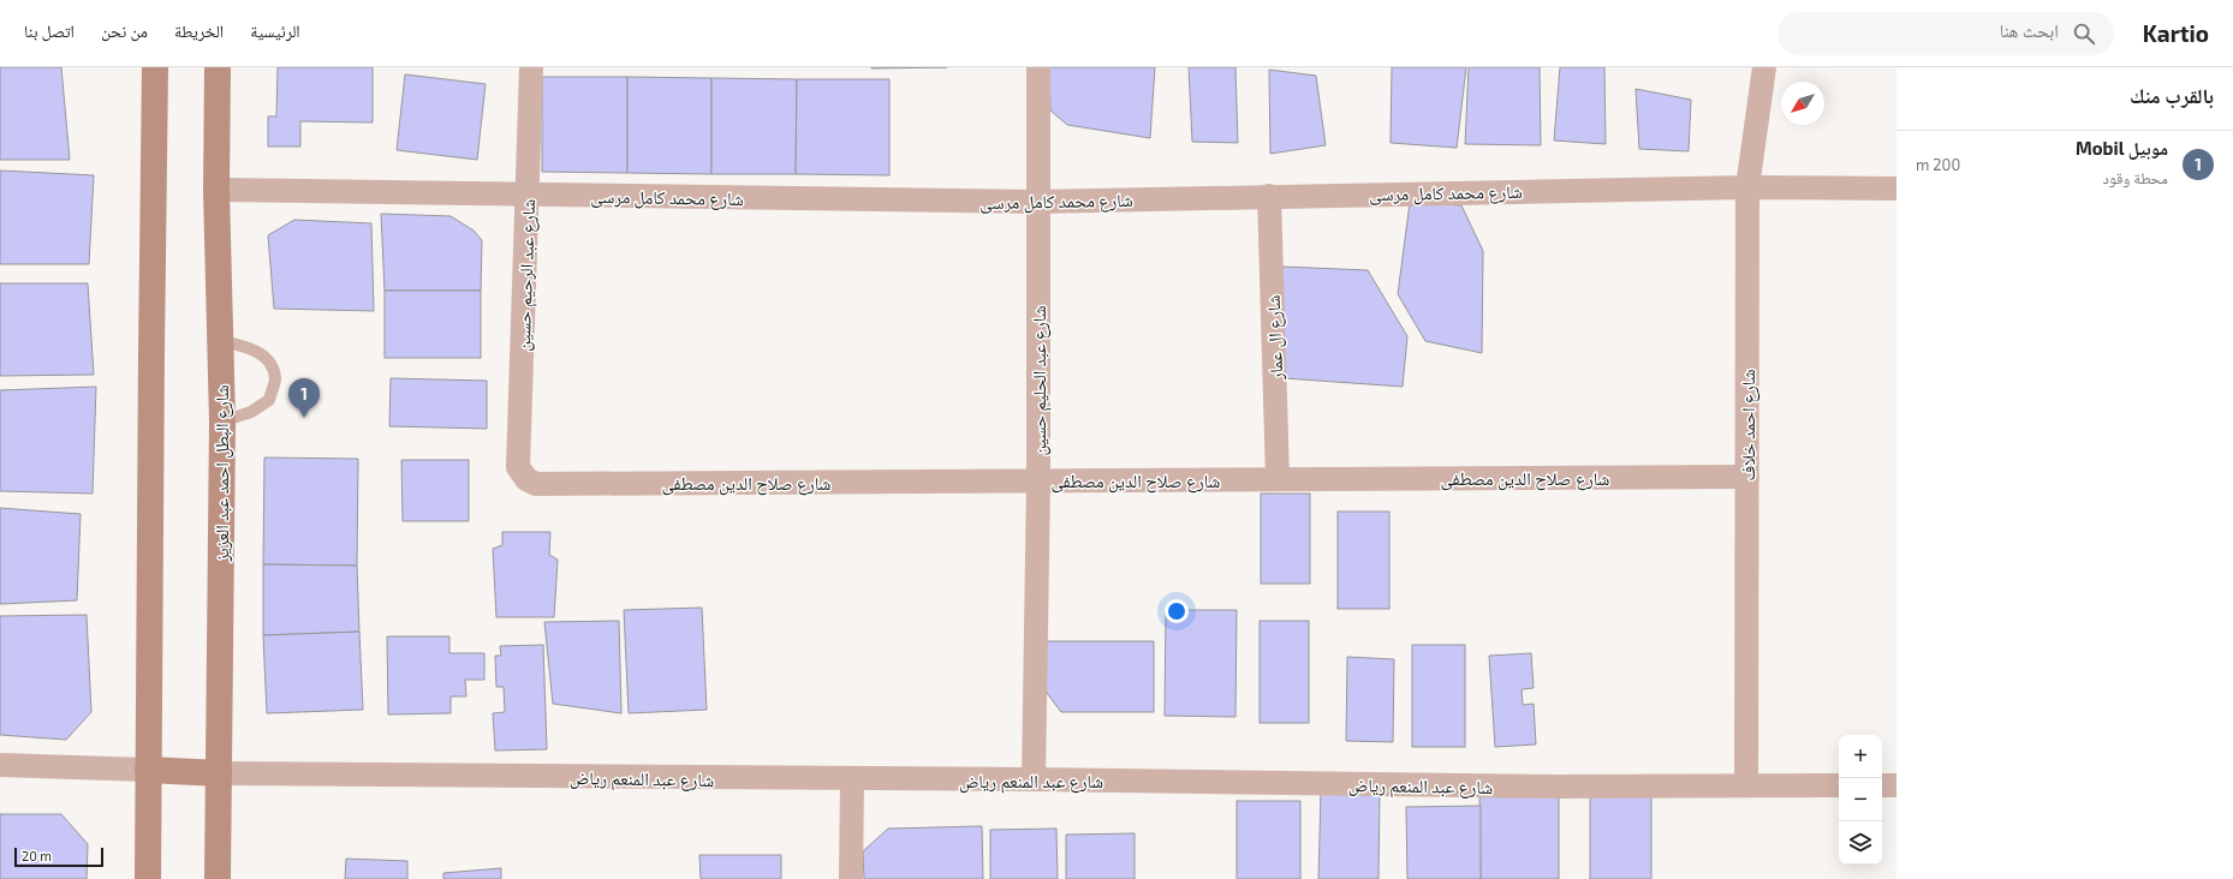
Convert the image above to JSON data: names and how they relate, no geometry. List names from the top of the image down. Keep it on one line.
{"streets":{"main road":["شارع البطل احمد عبد العزيز"],"street":["شارع محمد كامل مرسى","شارع عبد الرحيم حسين","شارع ال عمار","شارع عبد الحليم حسين","شارع احمد خلاف","شارع صلاح الدين مصطفى","شارع عبد المنعم رياض"]},"crossings":[["شارع محمد كامل مرسى","شارع عبد الرحيم حسين"],["شارع محمد كامل مرسى","شارع ال عمار"],["شارع محمد كامل مرسى","شارع عبد الحليم حسين"],["شارع محمد كامل مرسى","شارع احمد خلاف"],["شارع محمد كامل مرسى","شارع البطل احمد عبد العزيز"],["شارع عبد الرحيم حسين","شارع صلاح الدين مصطفى"],["شارع ال عمار","شارع صلاح الدين مصطفى"],["شارع عبد الحليم حسين","شارع صلاح الدين مصطفى"],["شارع عبد الحليم حسين","شارع عبد المنعم رياض"],["شارع احمد خلاف","شارع صلاح الدين مصطفى"],["شارع احمد خلاف","شارع عبد المنعم رياض"],["شارع البطل احمد عبد العزيز","شارع عبد المنعم رياض"]],"scale_bar":"20 m","north":"bottom left","page":{"header":"Kartio","search":"ابحث هنا","nav":["الرئيسية","الخريطة","من نحن","اتصل بنا"],"heading":"بالقرب منك","list":[{"mark":"1","name":"موبيل Mobil","note":"محطة وقود","value":"200 m"}],"pins":"1","map_buttons":["+","−"],"scale":"20 m"}}
